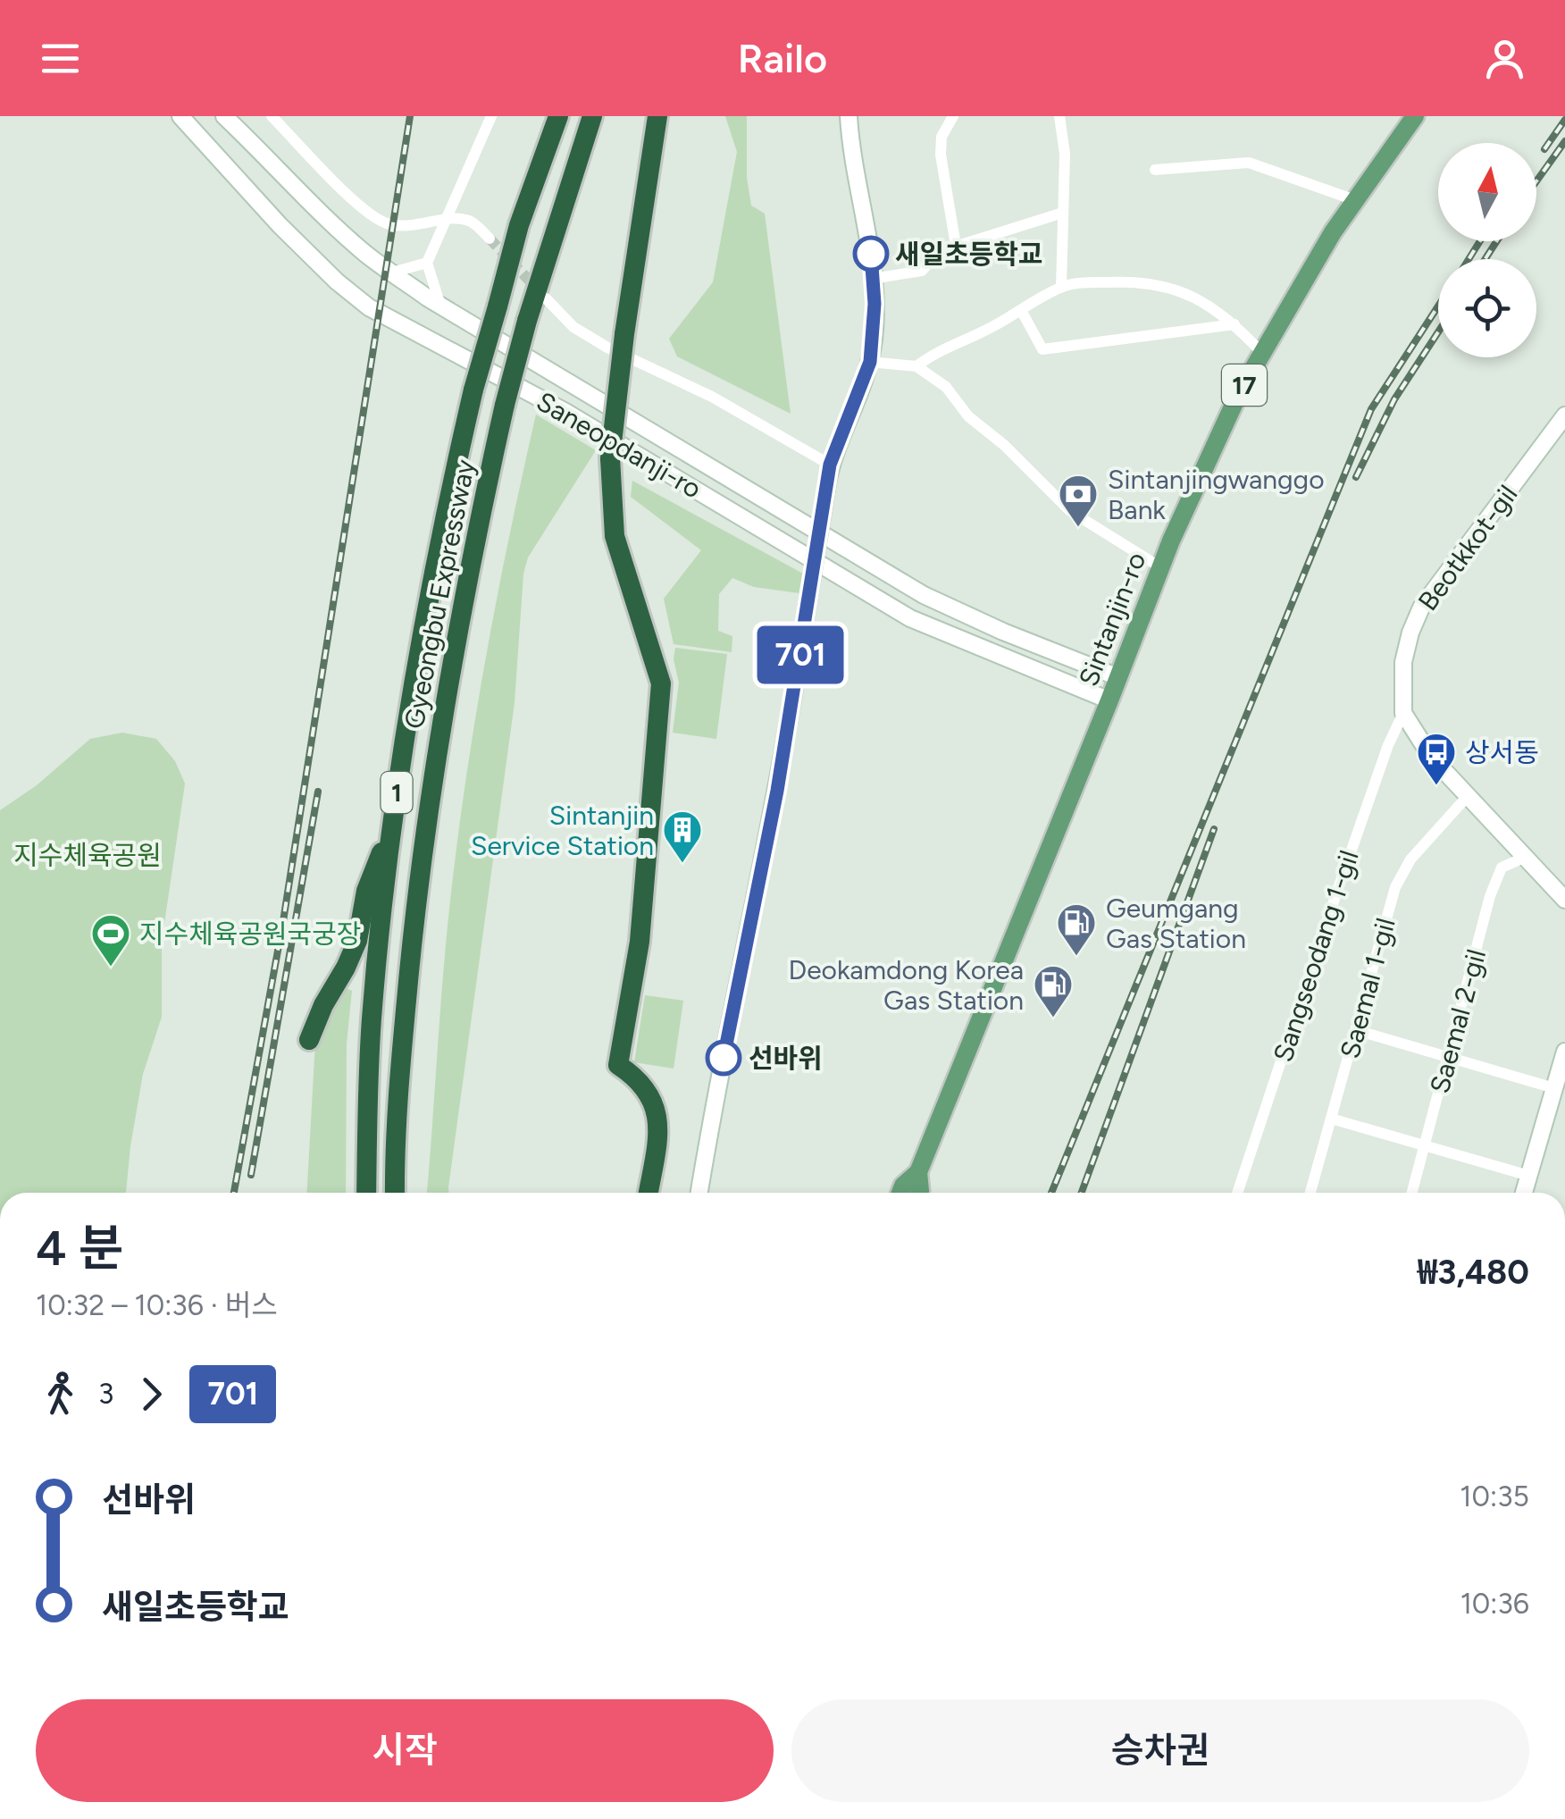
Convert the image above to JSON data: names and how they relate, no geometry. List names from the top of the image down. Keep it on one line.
{"streets":{"highway":["Gyeongbu Expressway","1"],"main road":["17","Saneopdanji-ro","Beotkkot-gil","Sintanjin-ro"],"street":["Sangseodang 1-gil","Saemal 1-gil","Saemal 2-gil"]},"crossings":[["Saneopdanji-ro","Sintanjin-ro"],["Beotkkot-gil","Sangseodang 1-gil"]],"parks":["지수체육공원"],"places":{"other":["새일초등학교","선바위"],"bank":["Sintanjingwanggo Bank"],"bus stop":["상서동"],"building":["Sintanjin Service Station"],"fuel station":["Geumgang Gas Station","Deokamdong Korea Gas Station"],"sports":["지수체육공원국궁장"]},"lines":["bus line 701"],"north":"top","page":{"header":"Railo","on_map":"701","heading":["4 분","10:32 – 10:36 · 버스","₩3,480"],"legs":["3","701"],"list":[{"name":"선바위","value":"10:35"},{"name":"새일초등학교","value":"10:36"}],"buttons":["시작","승차권"]}}
